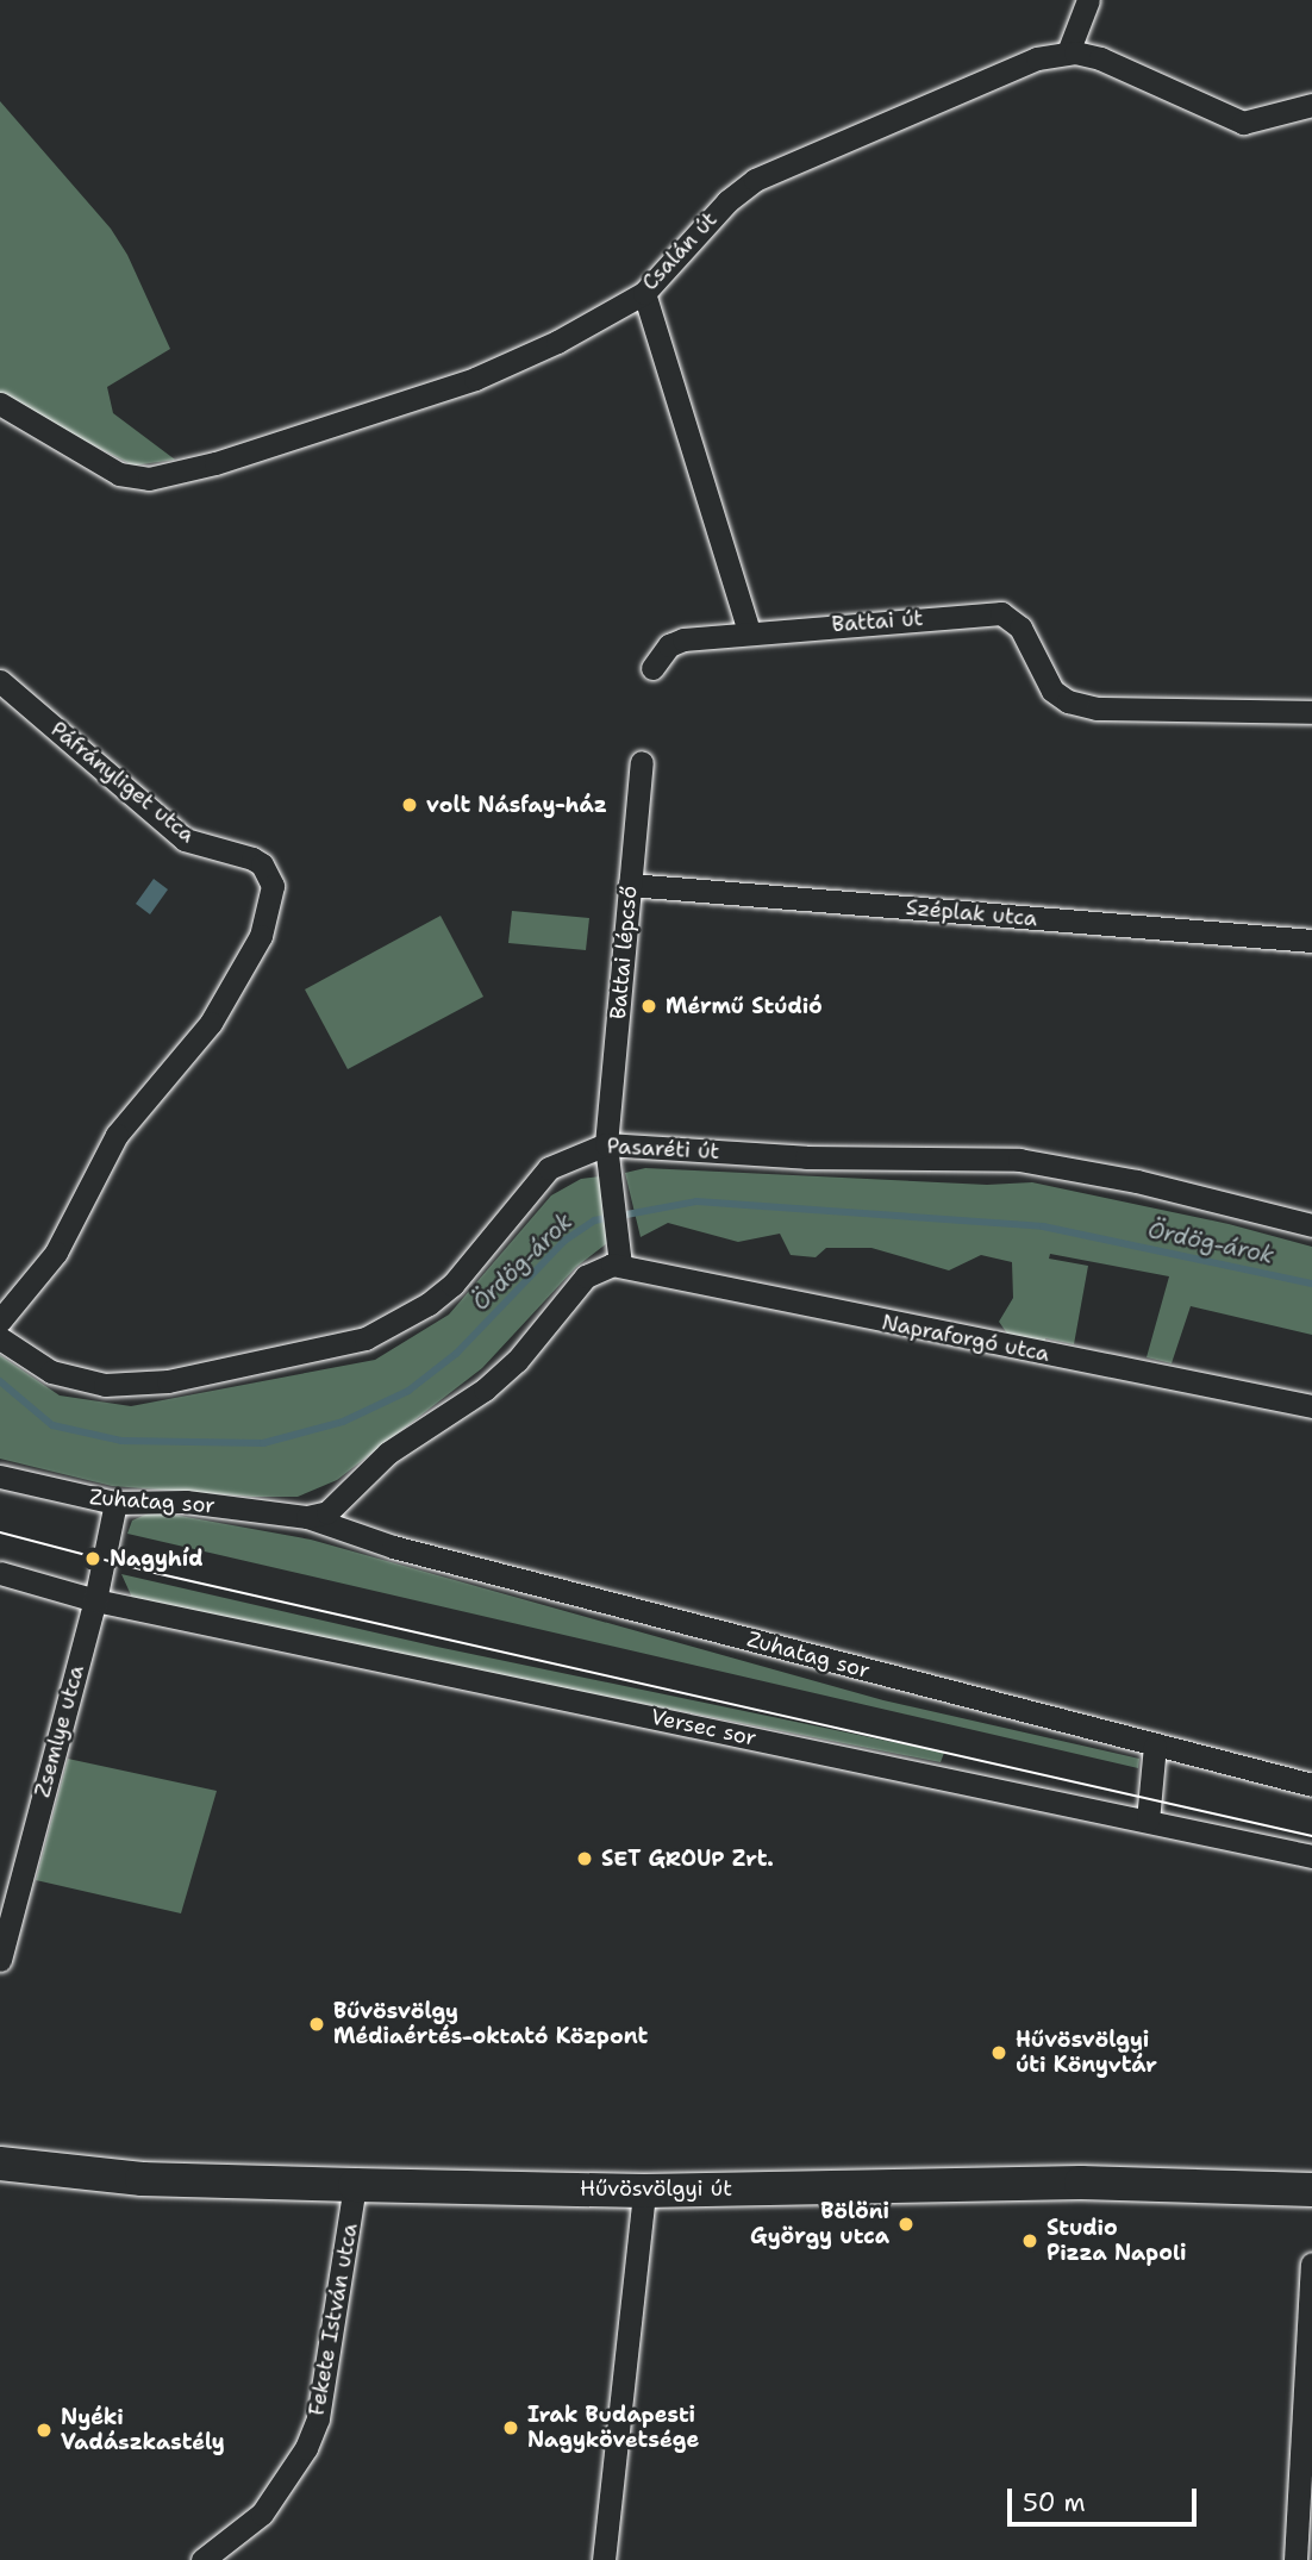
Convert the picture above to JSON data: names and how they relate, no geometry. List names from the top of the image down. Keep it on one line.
{"streets":{"main road":["Hűvösvölgyi út"],"street":["Csalán út","Battai út","Páfrányliget utca","Széplak utca","Battai lépcső","Pasaréti út","Napraforgó utca","Zuhatag sor","Versec sor","Zsemlye utca","Fekete István utca"]},"crossings":[["Széplak utca","Battai lépcső"],["Battai lépcső","Pasaréti út"],["Battai lépcső","Napraforgó utca"],["Zuhatag sor","Zsemlye utca"],["Versec sor","Zsemlye utca"],["Hűvösvölgyi út","Fekete István utca"]],"water":["Ördög-árok"],"places":["volt Násfay-ház","Mérmű Stúdió","Nagyhíd","SET GROUP Zrt.","Bűvösvölgy Médiaértés-oktató Központ","Hűvösvölgyi úti Könyvtár","Bölöni György utca","Studio Pizza Napoli","Irak Budapesti Nagykövetsége","Nyéki Vadászkastély"],"scale_bar":"50 m"}
